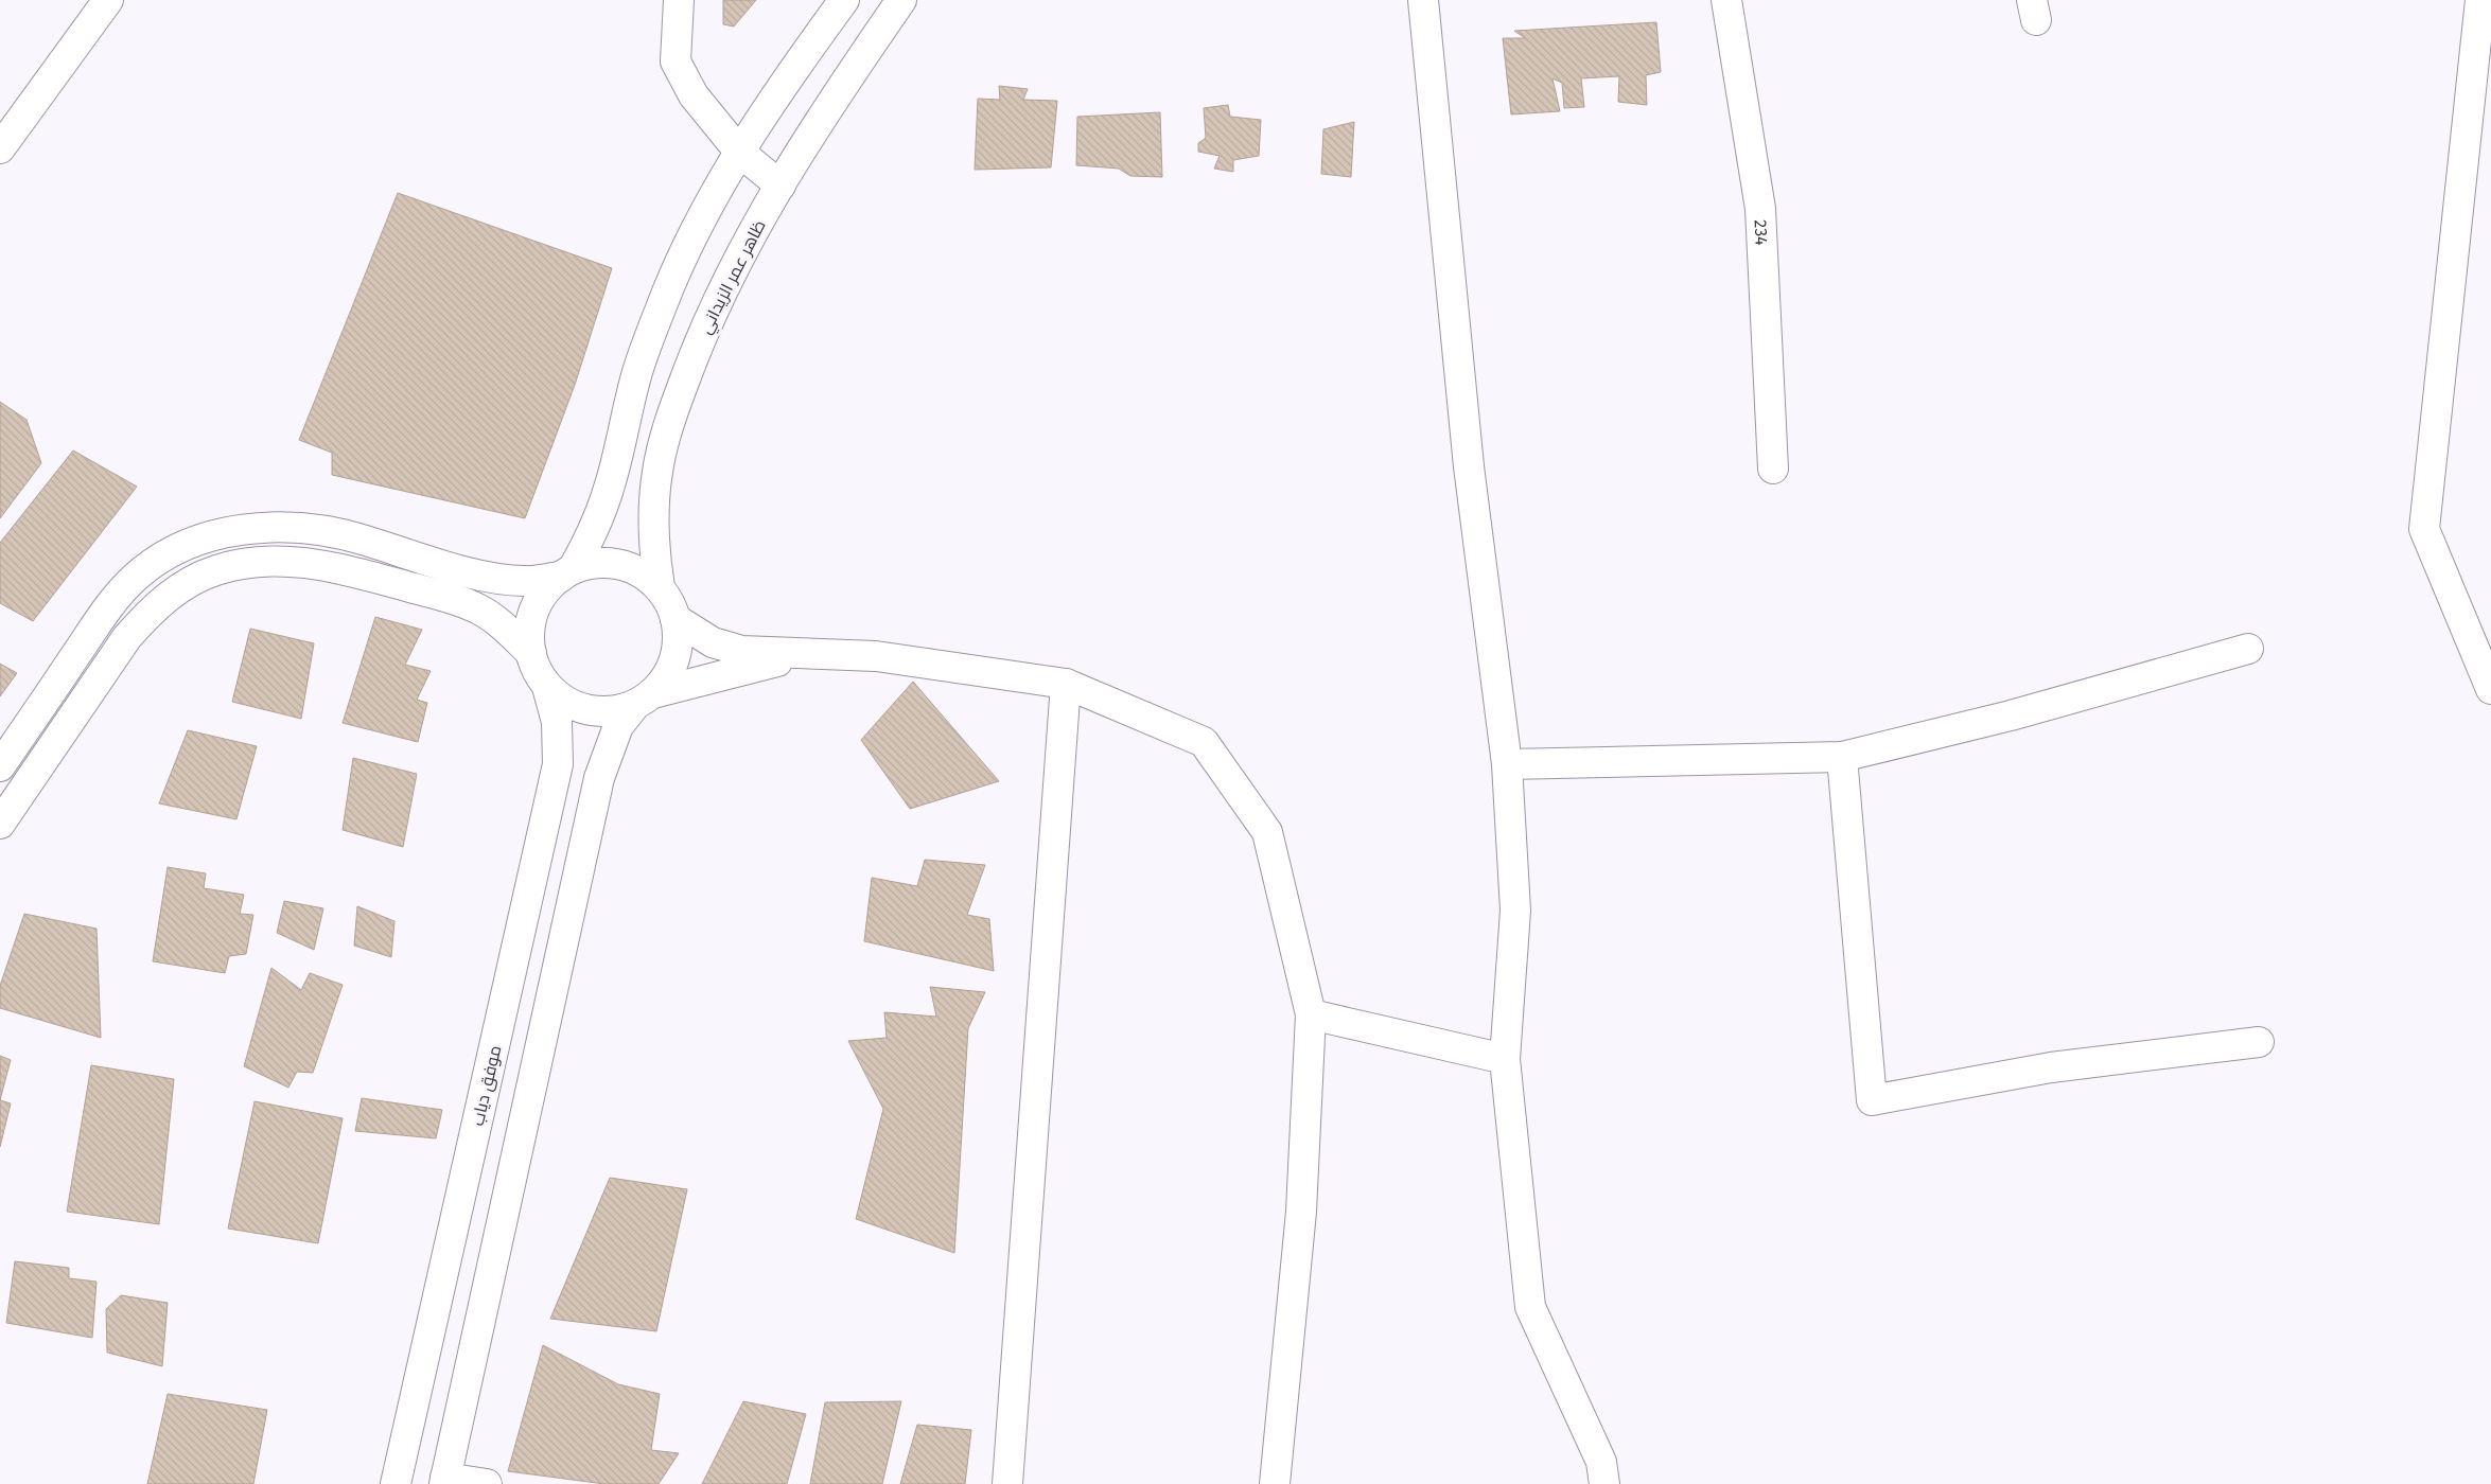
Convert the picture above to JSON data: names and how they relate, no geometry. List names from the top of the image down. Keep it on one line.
{"streets":{"street":["234","ظاهر عمر الزيداني","موفق دياب"]},"crossings":[["ظاهر عمر الزيداني","موفق دياب"]]}
